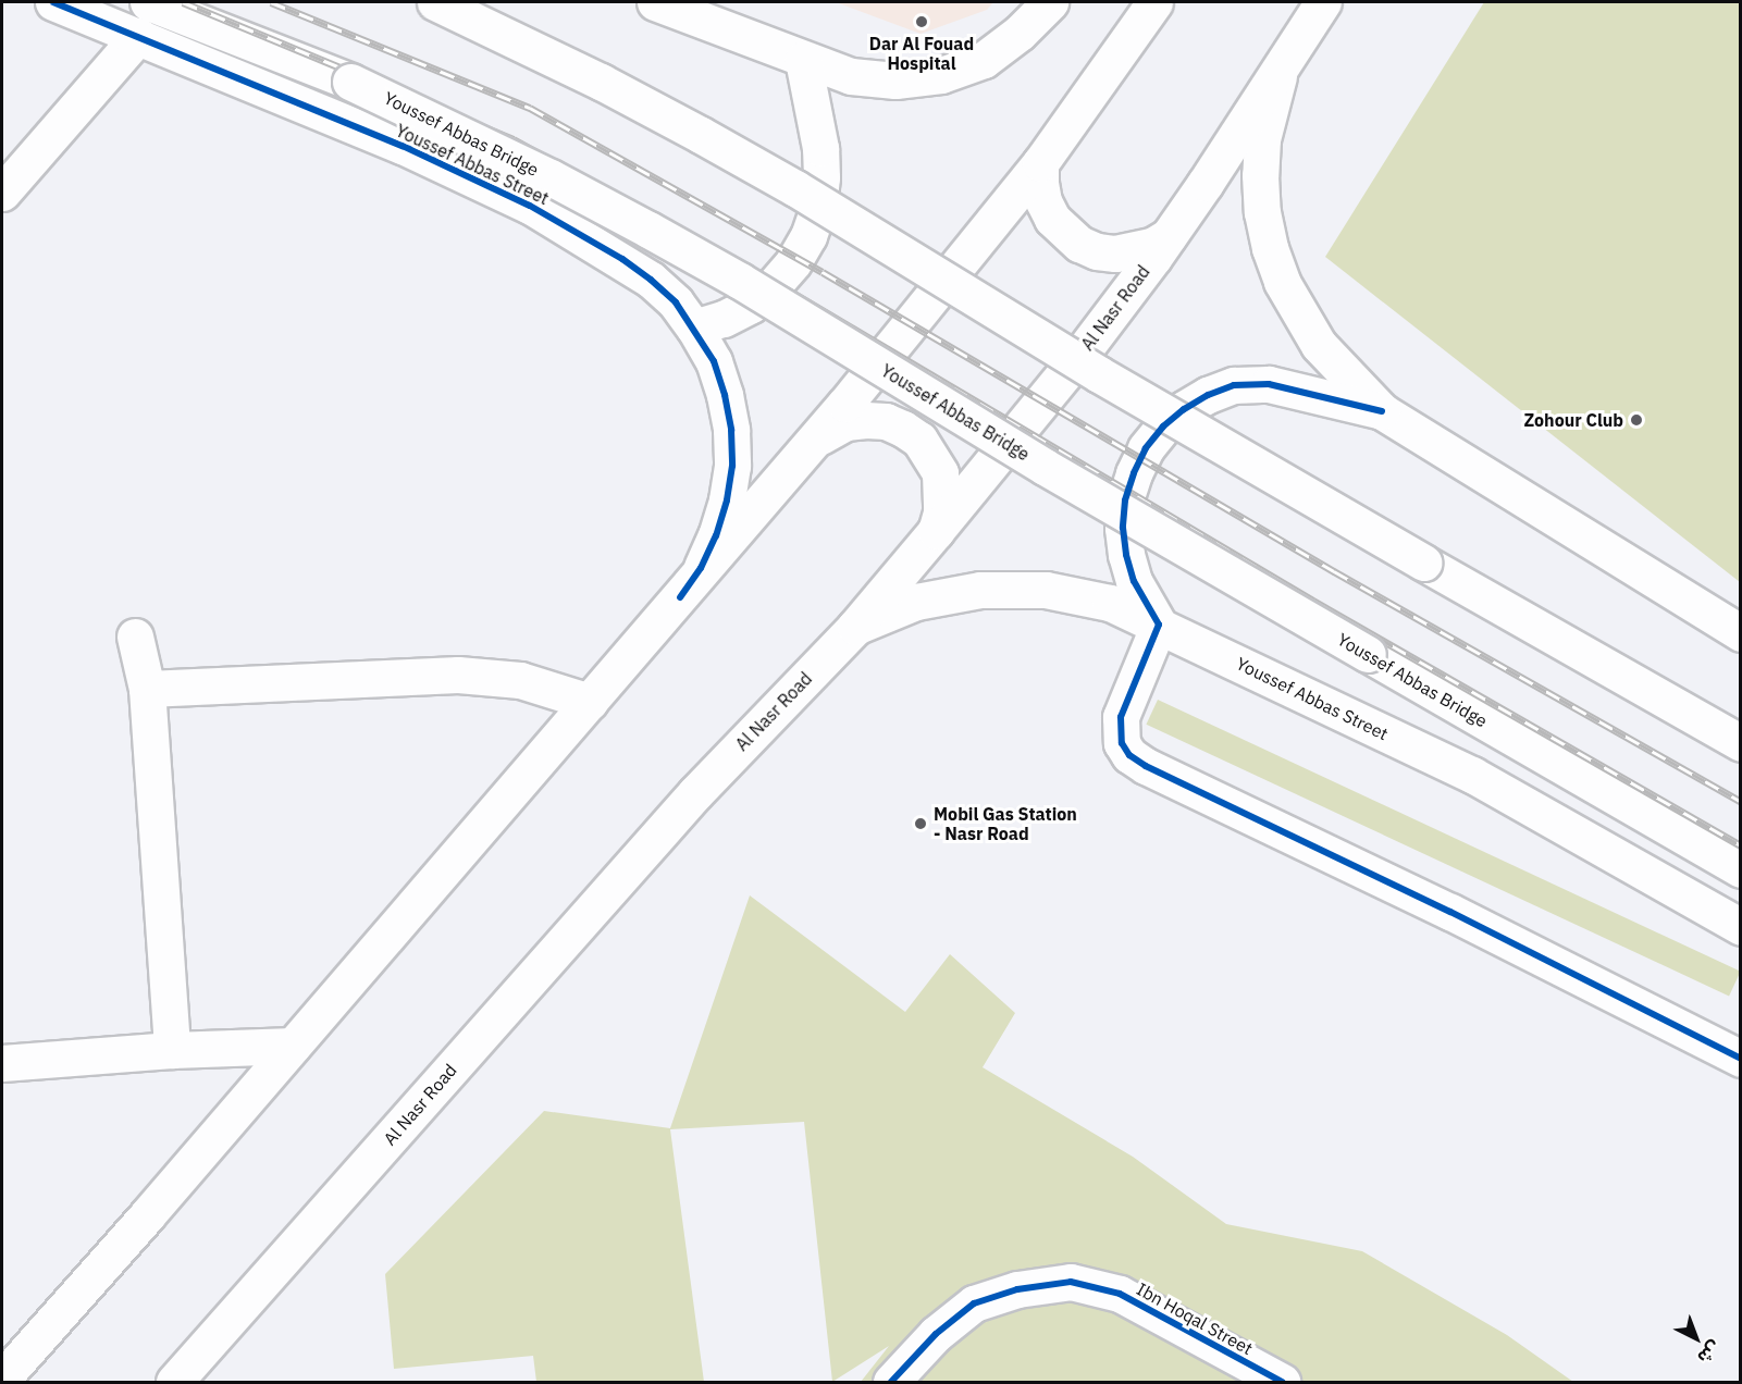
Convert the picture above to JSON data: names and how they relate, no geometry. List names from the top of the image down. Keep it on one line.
{"streets":{"main road":["Youssef Abbas Bridge","Youssef Abbas Street","Al Nasr Road","Ibn Hoqal Street"]},"crossings":[["Youssef Abbas Street","Al Nasr Road"]],"places":["Dar Al Fouad Hospital","Zohour Club","Mobil Gas Station - Nasr Road"],"north":"bottom right"}
